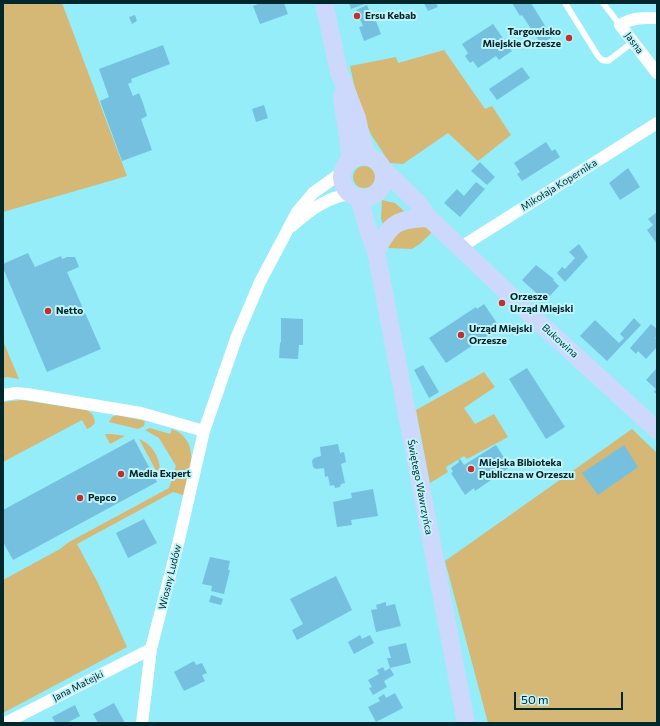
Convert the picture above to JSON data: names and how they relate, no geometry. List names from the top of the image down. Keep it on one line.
{"streets":{"street":["Jasna","Mikołaja Kopernika","Bukowina","Świętego Wawrzyńca","Wiosny Ludów","Jana Matejki"]},"crossings":[["Mikołaja Kopernika","Bukowina"],["Bukowina","Świętego Wawrzyńca"],["Bukowina","Wiosny Ludów"],["Świętego Wawrzyńca","Wiosny Ludów"],["Wiosny Ludów","Jana Matejki"]],"places":["Ersu Kebab","Targowisko Miejskie Orzesze","Orzesze Urząd Miejski","Netto","Urząd Miejski Orzesze","Miejska Bibioteka Publiczna w Orzeszu","Media Expert","Pepco"],"scale_bar":"50 m"}
